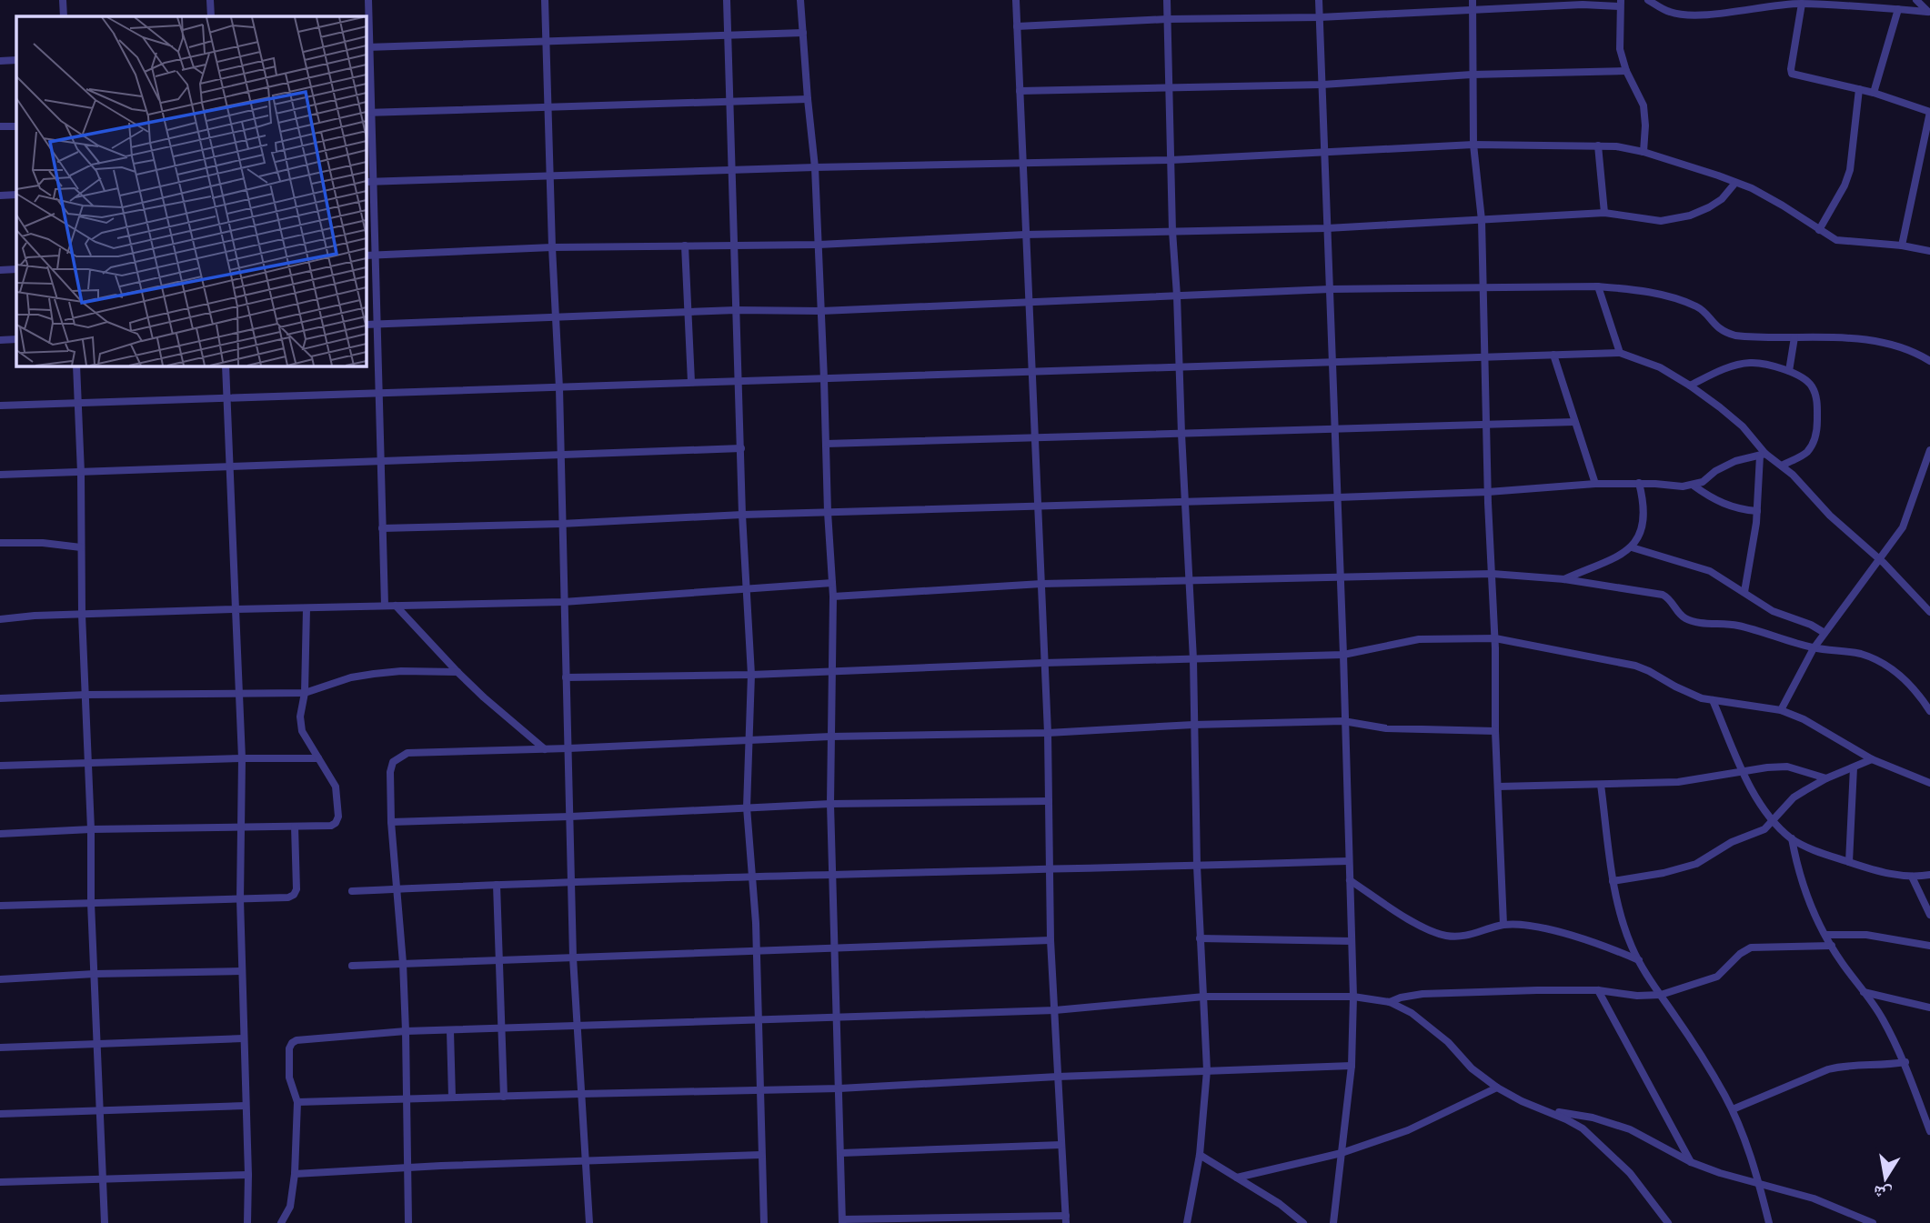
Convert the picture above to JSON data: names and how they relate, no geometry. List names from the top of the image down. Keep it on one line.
{"north":"bottom"}
